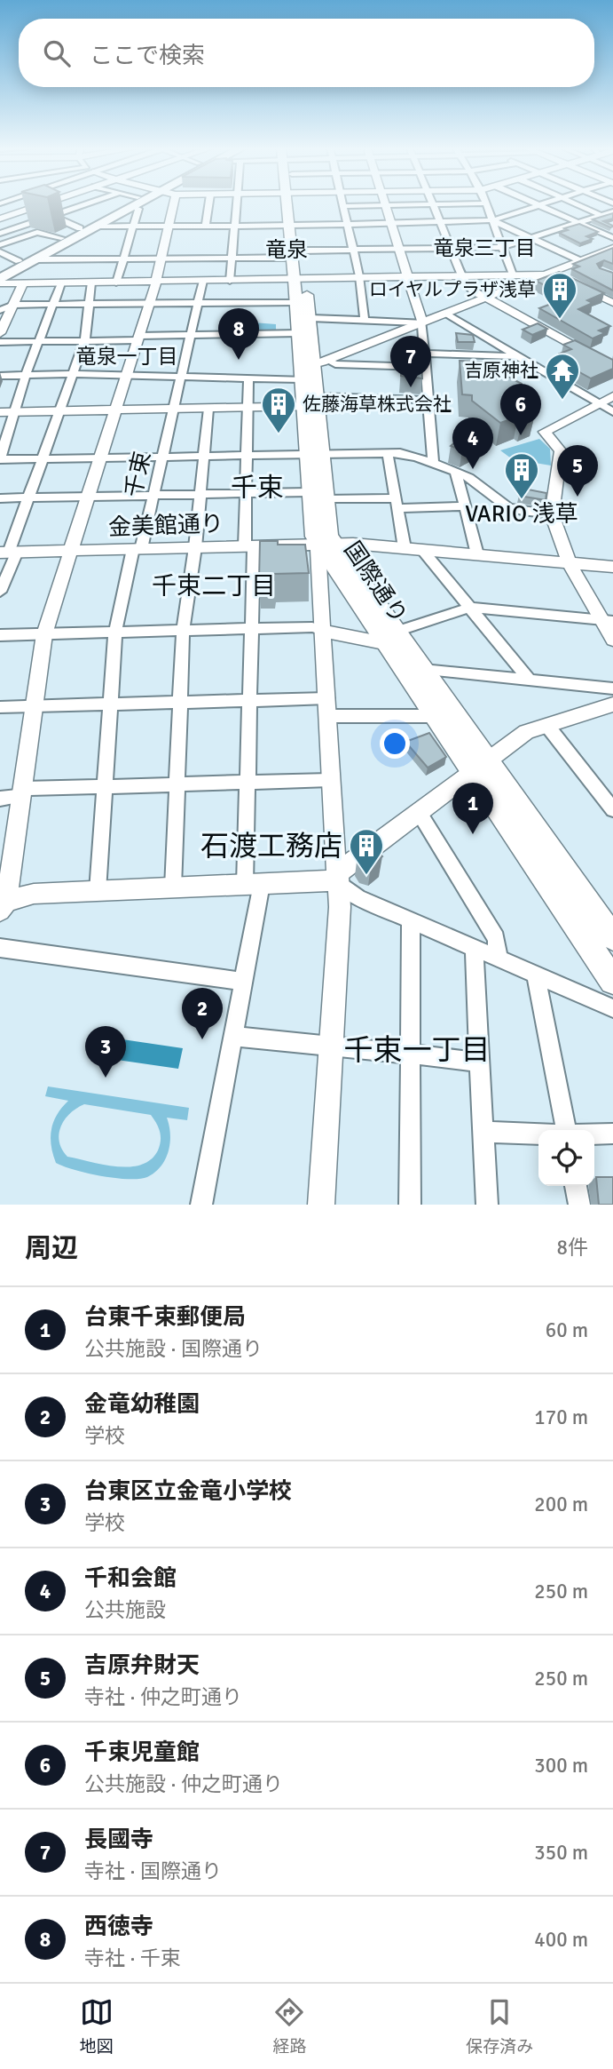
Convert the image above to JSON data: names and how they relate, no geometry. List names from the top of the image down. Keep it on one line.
{"streets":{"main road":["国際通り"],"street":["千束","金美館通り"]},"crossings":[["千束","金美館通り"],["金美館通り","国際通り"]],"districts":["竜泉三丁目","竜泉","竜泉一丁目","千束","千束二丁目","千束一丁目"],"places":{"building":["ロイヤルプラザ浅草","佐藤海草株式会社","VARIO 浅草","石渡工務店"],"temple":["吉原神社"]},"page":{"search":"ここで検索","pins":["8","7","6","4","5","1","2","3"],"heading":["周辺","8件"],"list":[{"mark":"1","name":"台東千束郵便局","note":"公共施設 · 国際通り","value":"60 m"},{"mark":"2","name":"金竜幼稚園","note":"学校","value":"170 m"},{"mark":"3","name":"台東区立金竜小学校","note":"学校","value":"200 m"},{"mark":"4","name":"千和会館","note":"公共施設","value":"250 m"},{"mark":"5","name":"吉原弁財天","note":"寺社 · 仲之町通り","value":"250 m"},{"mark":"6","name":"千束児童館","note":"公共施設 · 仲之町通り","value":"300 m"},{"mark":"7","name":"長國寺","note":"寺社 · 国際通り","value":"350 m"},{"mark":"8","name":"西徳寺","note":"寺社 · 千束","value":"400 m"}],"nav":["地図","経路","保存済み"]}}
